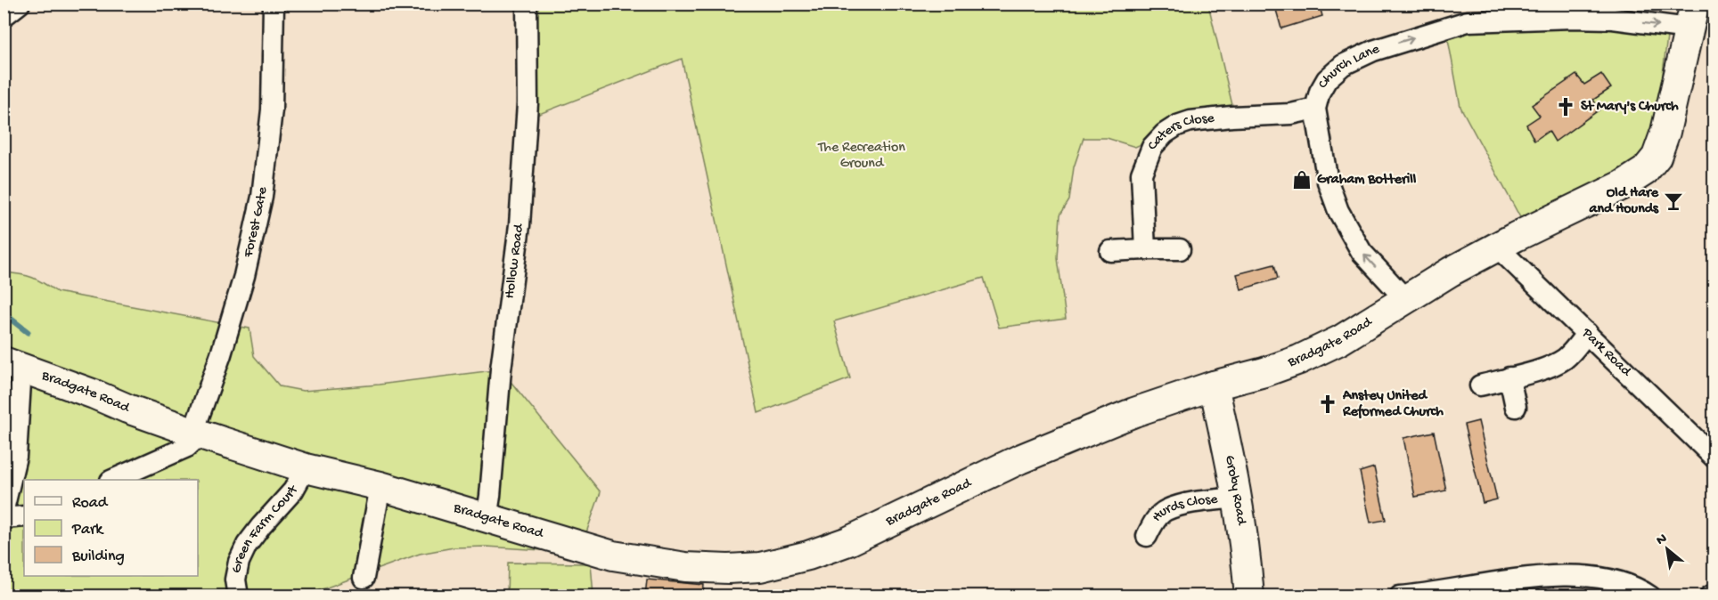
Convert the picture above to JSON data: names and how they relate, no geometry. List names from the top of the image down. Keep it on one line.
{"streets":{"street":["Church Lane","Caters Close","Forest Gate","Hollow Road","Bradgate Road","Park Road","Groby Road","Hurds Close","Green Farm Court"]},"crossings":[["Church Lane","Caters Close"],["Church Lane","Bradgate Road"],["Forest Gate","Bradgate Road"],["Hollow Road","Bradgate Road"],["Bradgate Road","Park Road"],["Bradgate Road","Groby Road"],["Bradgate Road","Green Farm Court"],["Groby Road","Hurds Close"]],"parks":["The Recreation Ground"],"places":{"church":["St Mary's Church","Anstey United Reformed Church"],"shop":["Graham Botterill"],"bar":["Old Hare and Hounds"]},"legend":["Road","Park","Building"],"north":"top left"}
